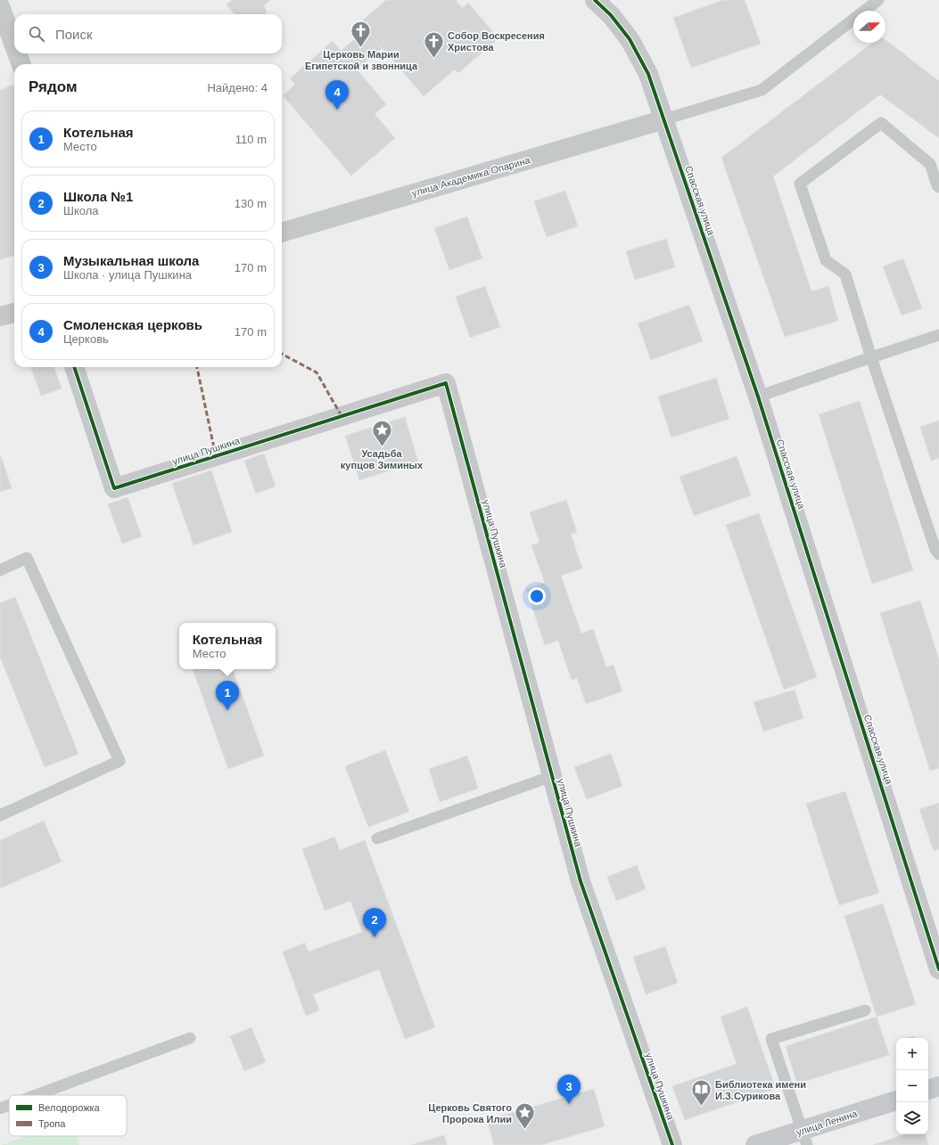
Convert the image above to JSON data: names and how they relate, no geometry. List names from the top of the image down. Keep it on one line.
{"streets":{"street":["улица Академика Опарина","Спасская улица","улица Пушкина","улица Ленина"]},"crossings":[["улица Академика Опарина","Спасская улица"]],"places":{"church":["Церковь Марии Египетской и звонница","Собор Воскресения Христова"],"place":["Усадьба купцов Зиминых","Церковь Святого Пророка Илии"],"library":["Библиотека имени И.З.Сурикова"]},"legend":["Велодорожка","Тропа"],"north":"right","page":{"search":"Поиск","heading":["Рядом","Найдено: 4"],"pins":["4","1","2","3"],"list":[{"mark":"1","name":"Котельная","note":"Место","value":"110 m"},{"mark":"2","name":"Школа №1","note":"Школа","value":"130 m"},{"mark":"3","name":"Музыкальная школа","note":"Школа · улица Пушкина","value":"170 m"},{"mark":"4","name":"Смоленская церковь","note":"Церковь","value":"170 m"}],"popup":["Котельная","Место"],"map_buttons":["+","−"]}}
